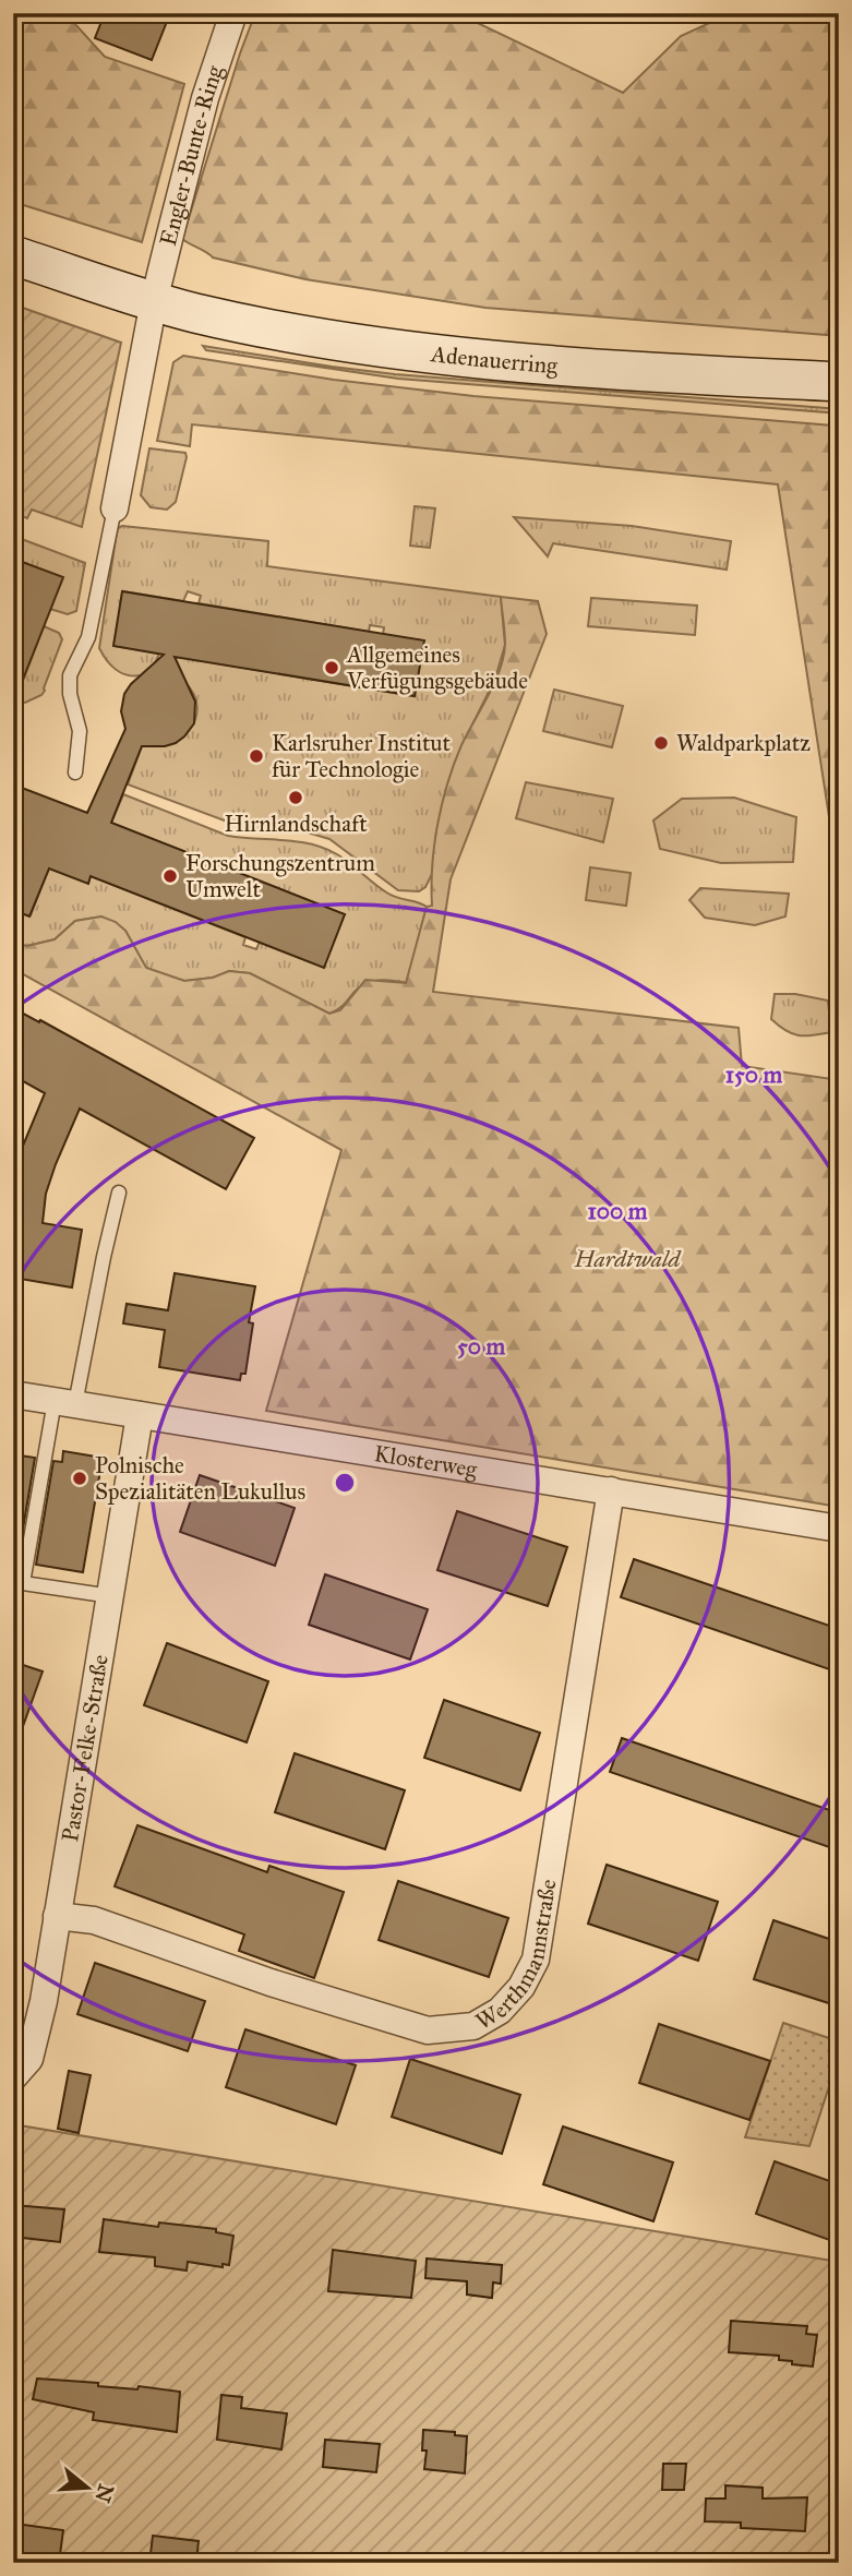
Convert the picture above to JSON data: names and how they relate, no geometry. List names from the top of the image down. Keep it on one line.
{"streets":{"main road":["Adenauerring"],"street":["Engler-Bunte-Ring","Klosterweg","Pastor-Felke-Straße","Werthmannstraße"]},"crossings":[["Engler-Bunte-Ring","Adenauerring"],["Klosterweg","Pastor-Felke-Straße"],["Klosterweg","Werthmannstraße"],["Pastor-Felke-Straße","Werthmannstraße"]],"parks":["Hardtwald"],"places":["Allgemeines Verfügungsgebäude","Waldparkplatz","Karlsruher Institut für Technologie","Hirnlandschaft","Forschungszentrum Umwelt","Polnische Spezialitäten Lukullus"],"north":"right","rings":["150 m","100 m","50 m"]}
